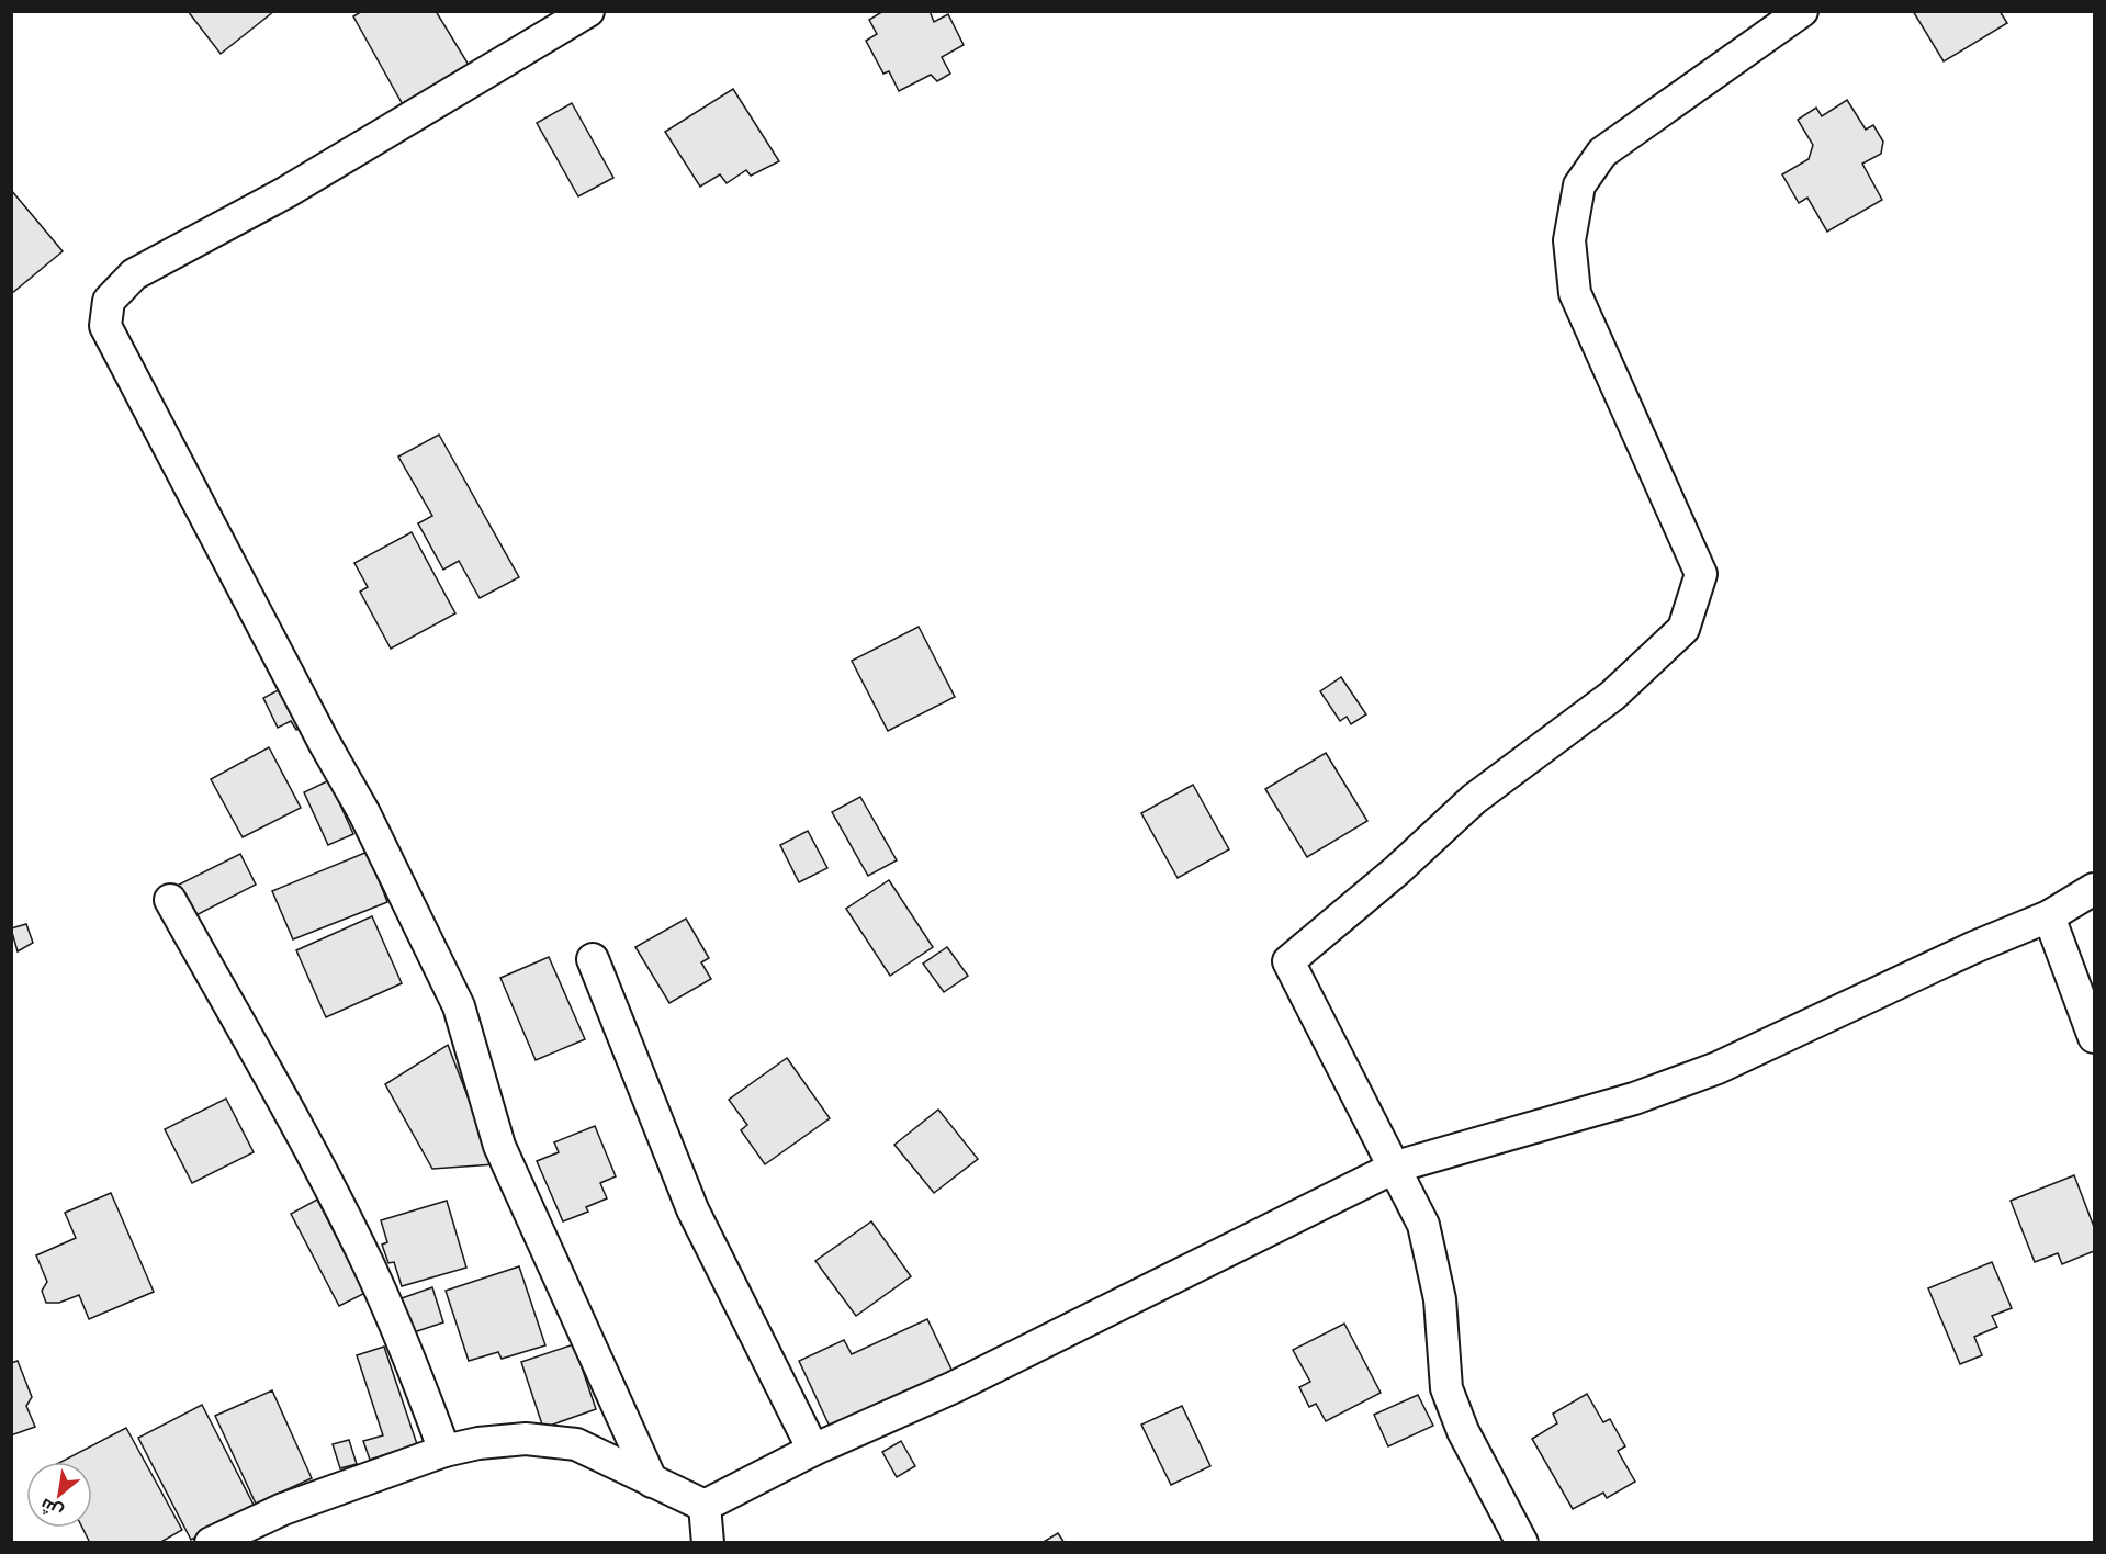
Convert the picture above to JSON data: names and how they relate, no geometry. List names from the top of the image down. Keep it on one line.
{"north":"bottom left"}
